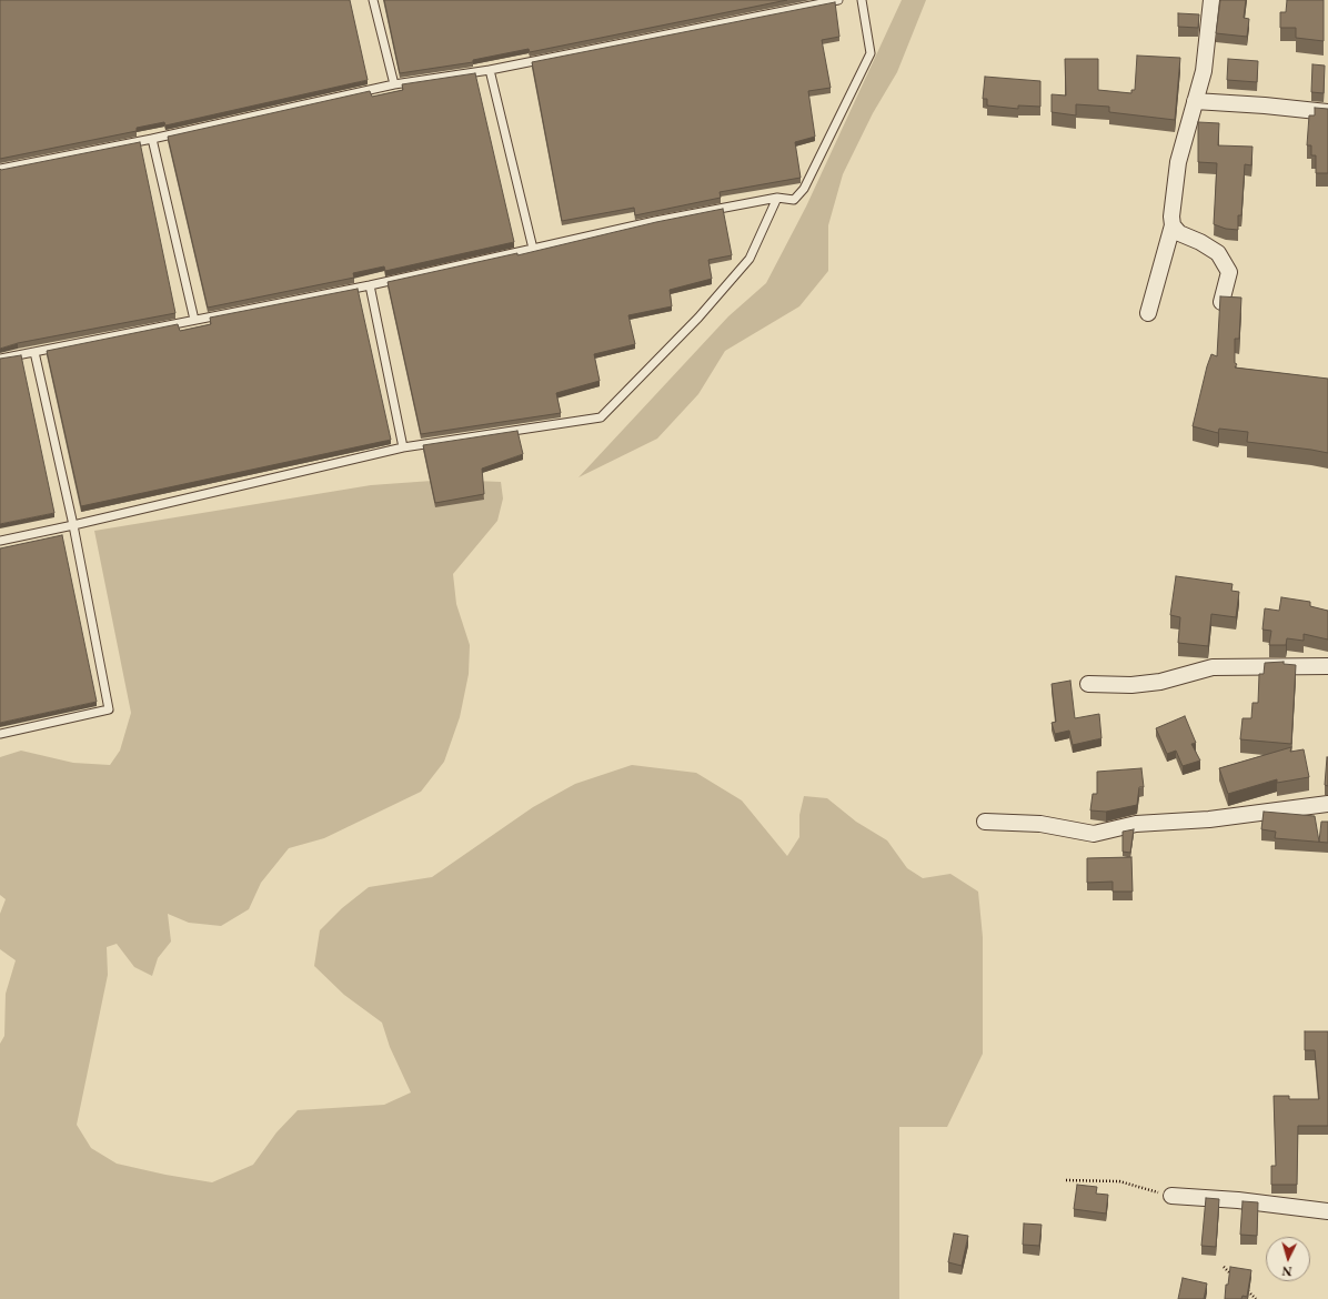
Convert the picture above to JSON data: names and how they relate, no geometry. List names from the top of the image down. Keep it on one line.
{"north":"bottom"}
